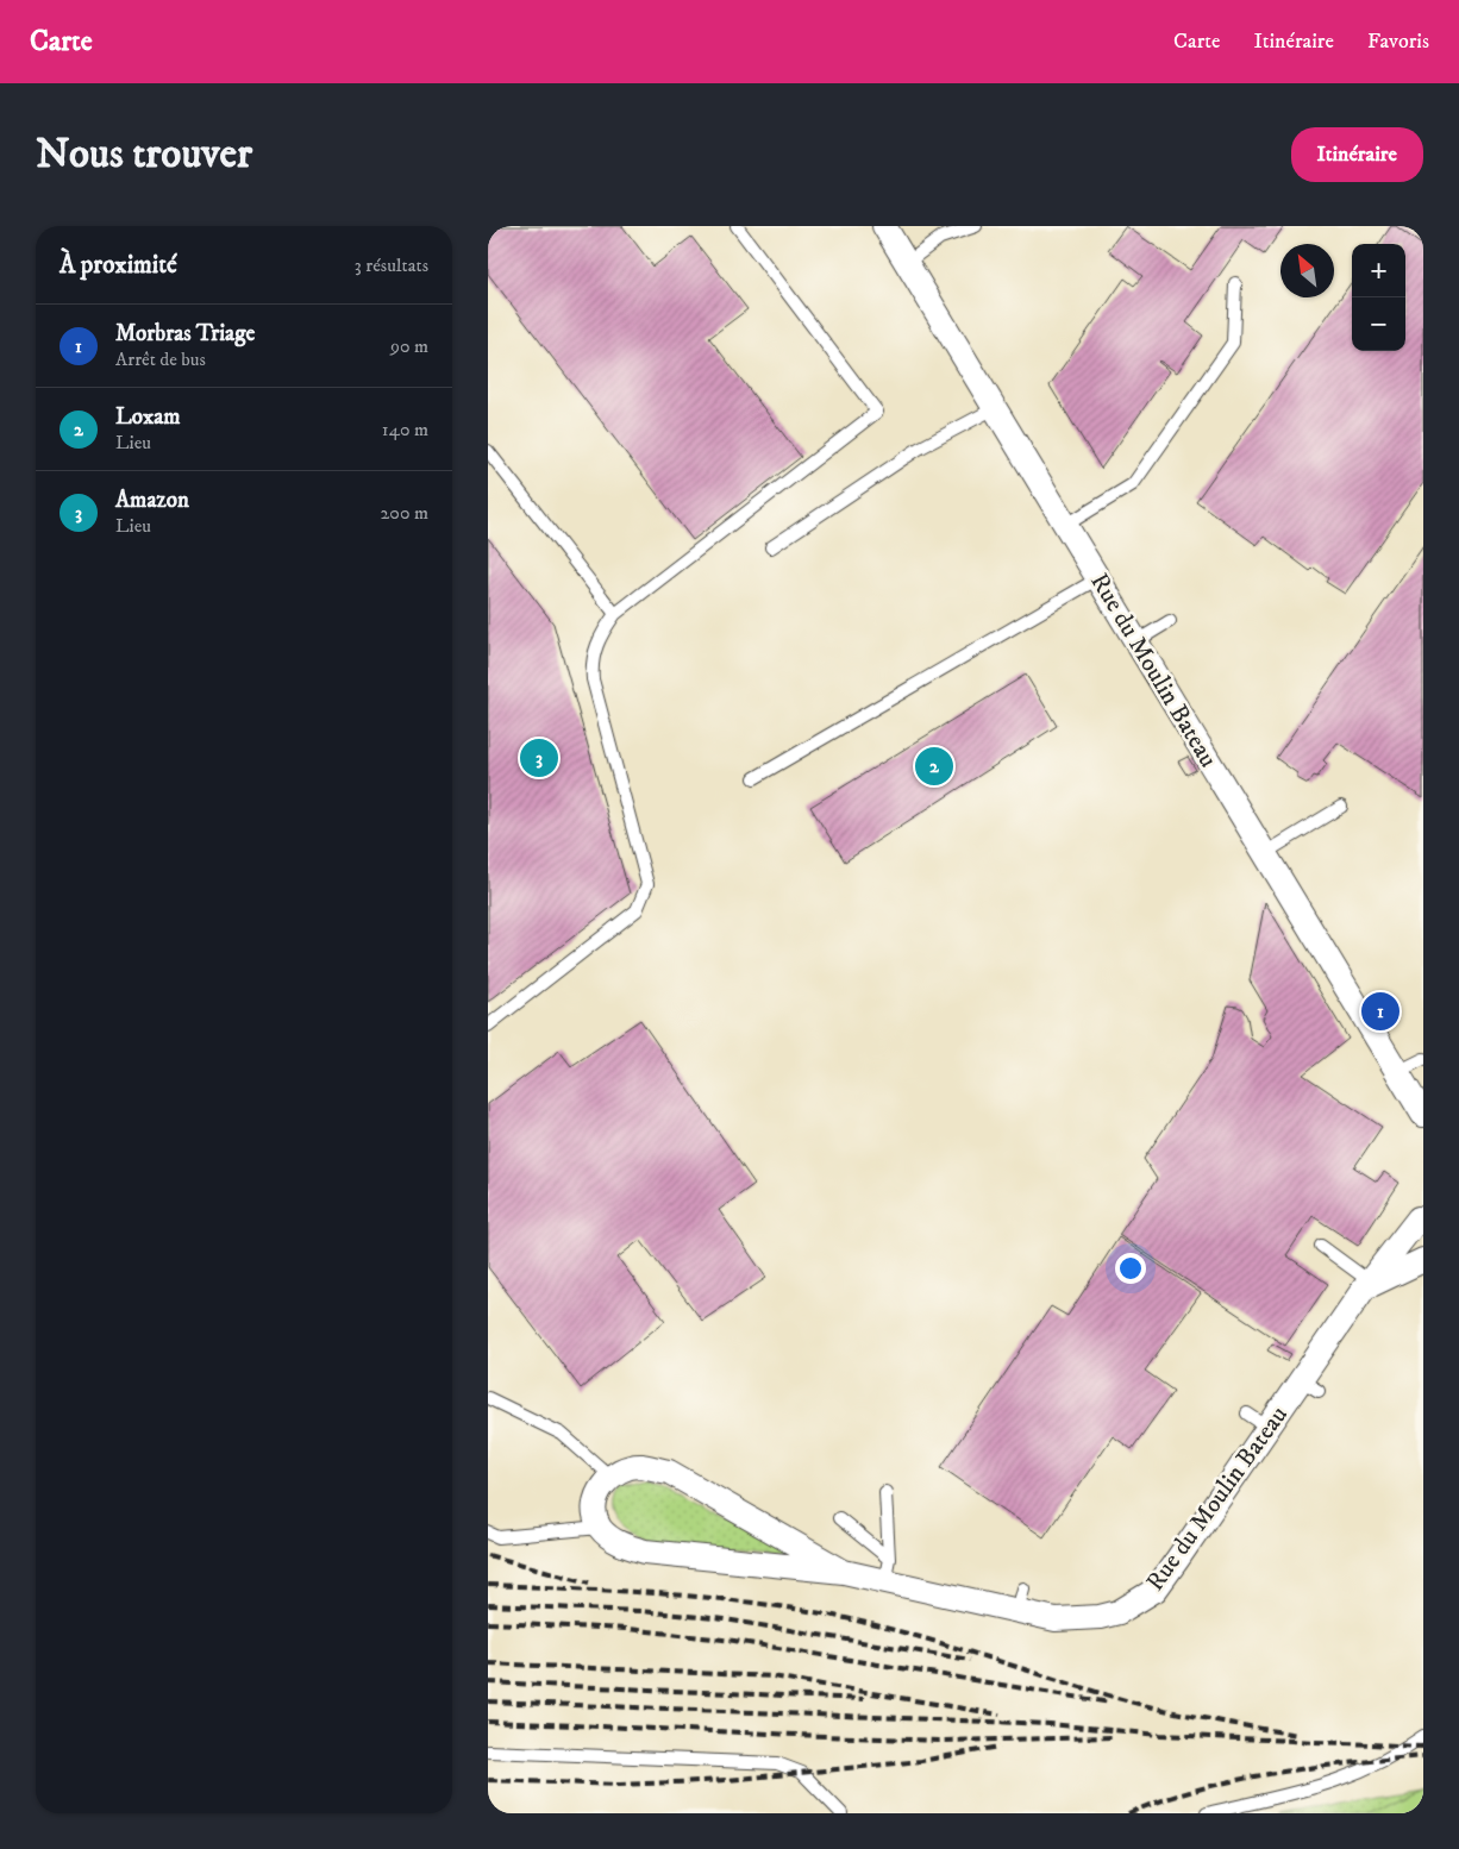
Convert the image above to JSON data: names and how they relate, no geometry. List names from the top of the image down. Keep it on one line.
{"streets":{"street":["Rue du Moulin Bateau"]},"north":"top left","page":{"header":"Carte","nav":["Carte","Itinéraire","Favoris"],"buttons":"Itinéraire","title":"Nous trouver","heading":["À proximité","3 résultats"],"map_buttons":["+","−"],"list":[{"mark":"1","name":"Morbras Triage","note":"Arrêt de bus","value":"90 m"},{"mark":"2","name":"Loxam","note":"Lieu","value":"140 m"},{"mark":"3","name":"Amazon","note":"Lieu","value":"200 m"}],"pins":["3","2","1"]}}
